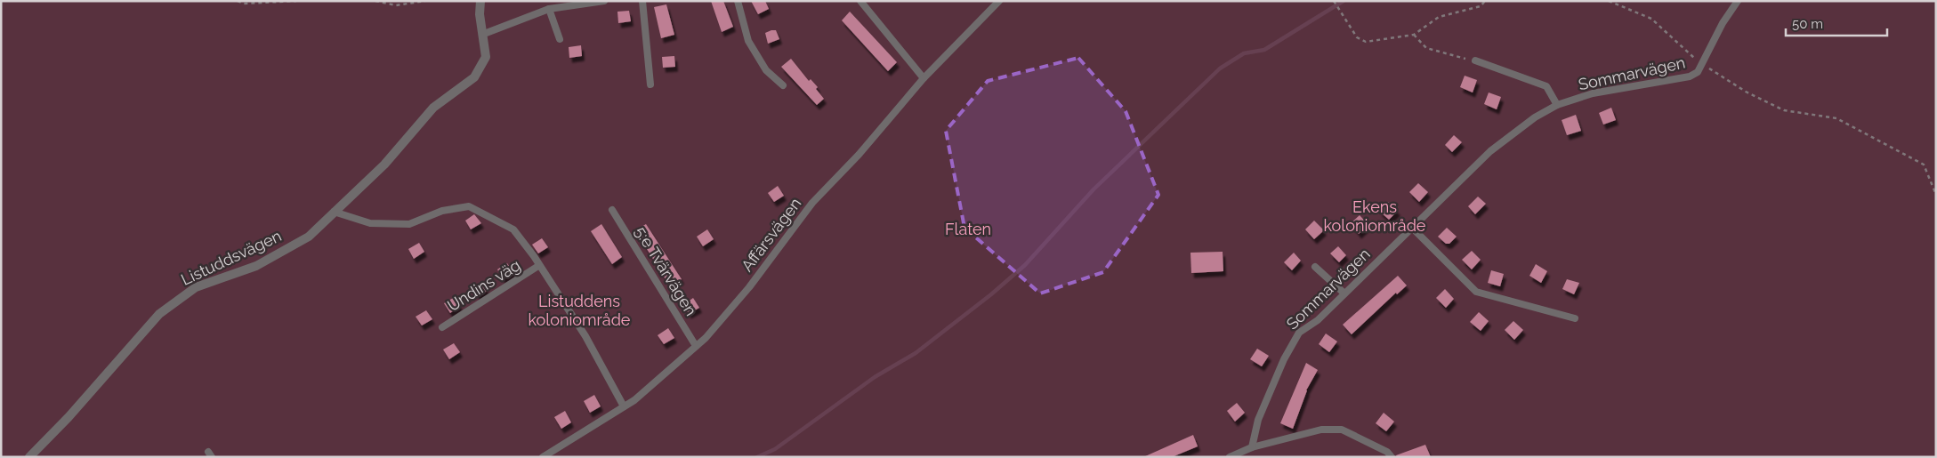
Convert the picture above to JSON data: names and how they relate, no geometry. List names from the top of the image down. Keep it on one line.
{"streets":{"street":["Listuddsvägen"],"lane":["Sommarvägen","Affärsvägen","5:e Tvärvägen","Undins väg"]},"crossings":[["Affärsvägen","5:e Tvärvägen"],["Affärsvägen","Undins väg"],["Listuddsvägen","Undins väg"]],"parks":["Ekens koloniområde","Flaten","Listuddens koloniområde"],"scale_bar":"50 m"}
